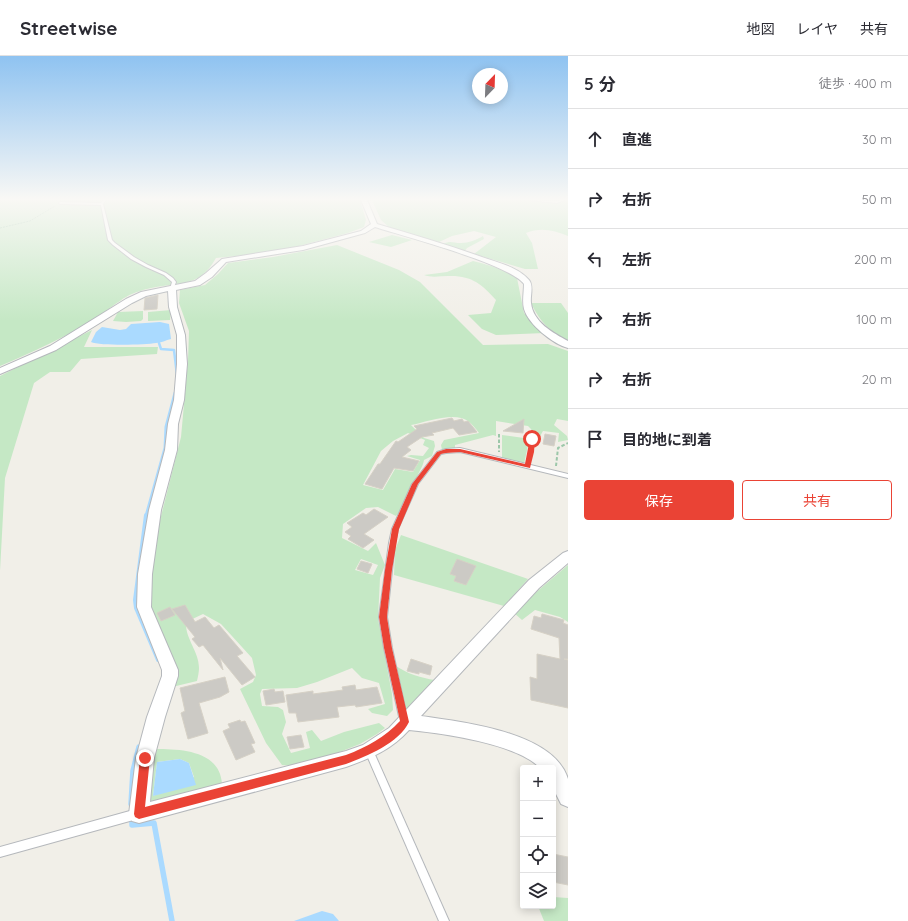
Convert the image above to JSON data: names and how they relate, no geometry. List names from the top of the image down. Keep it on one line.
{"north":"top right","page":{"header":"Streetwise","nav":["地図","レイヤ","共有"],"heading":["5 分","徒歩 · 400 m"],"list":[["直進","30 m"],["右折","50 m"],["左折","200 m"],["右折","100 m"],["右折","20 m"],"目的地に到着"],"buttons":["保存","共有"],"map_buttons":["+","−"]}}
